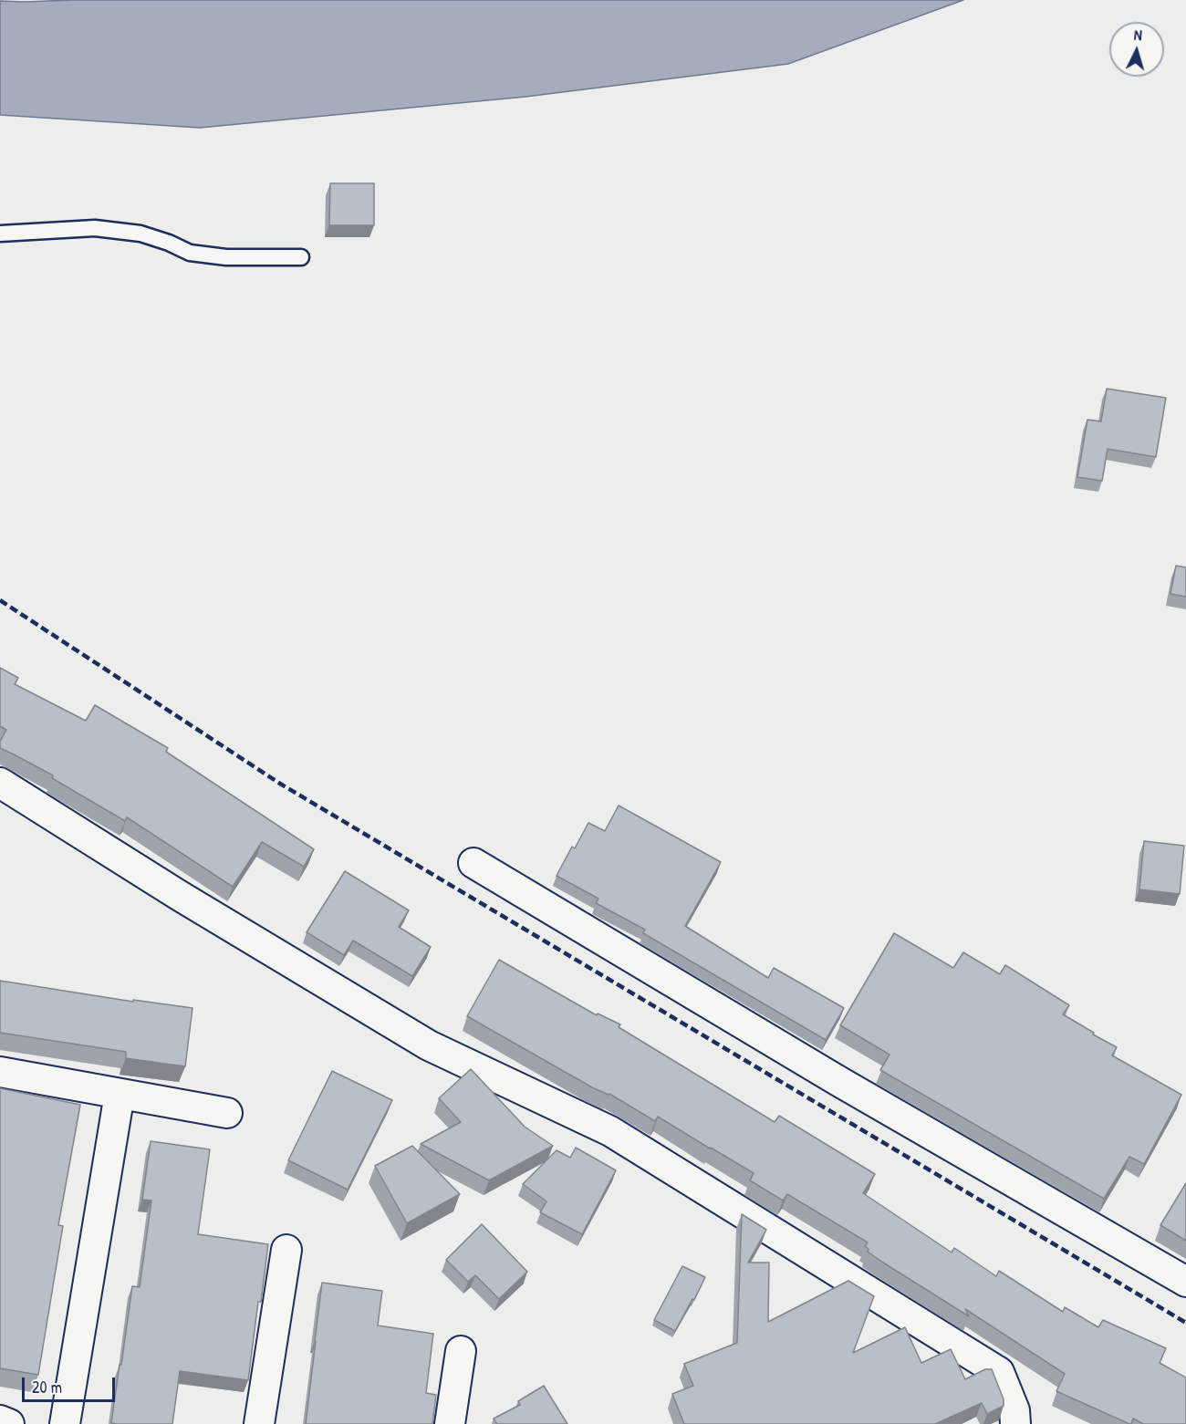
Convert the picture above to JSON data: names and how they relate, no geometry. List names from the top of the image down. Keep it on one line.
{"scale_bar":"20 m","north":"top"}
